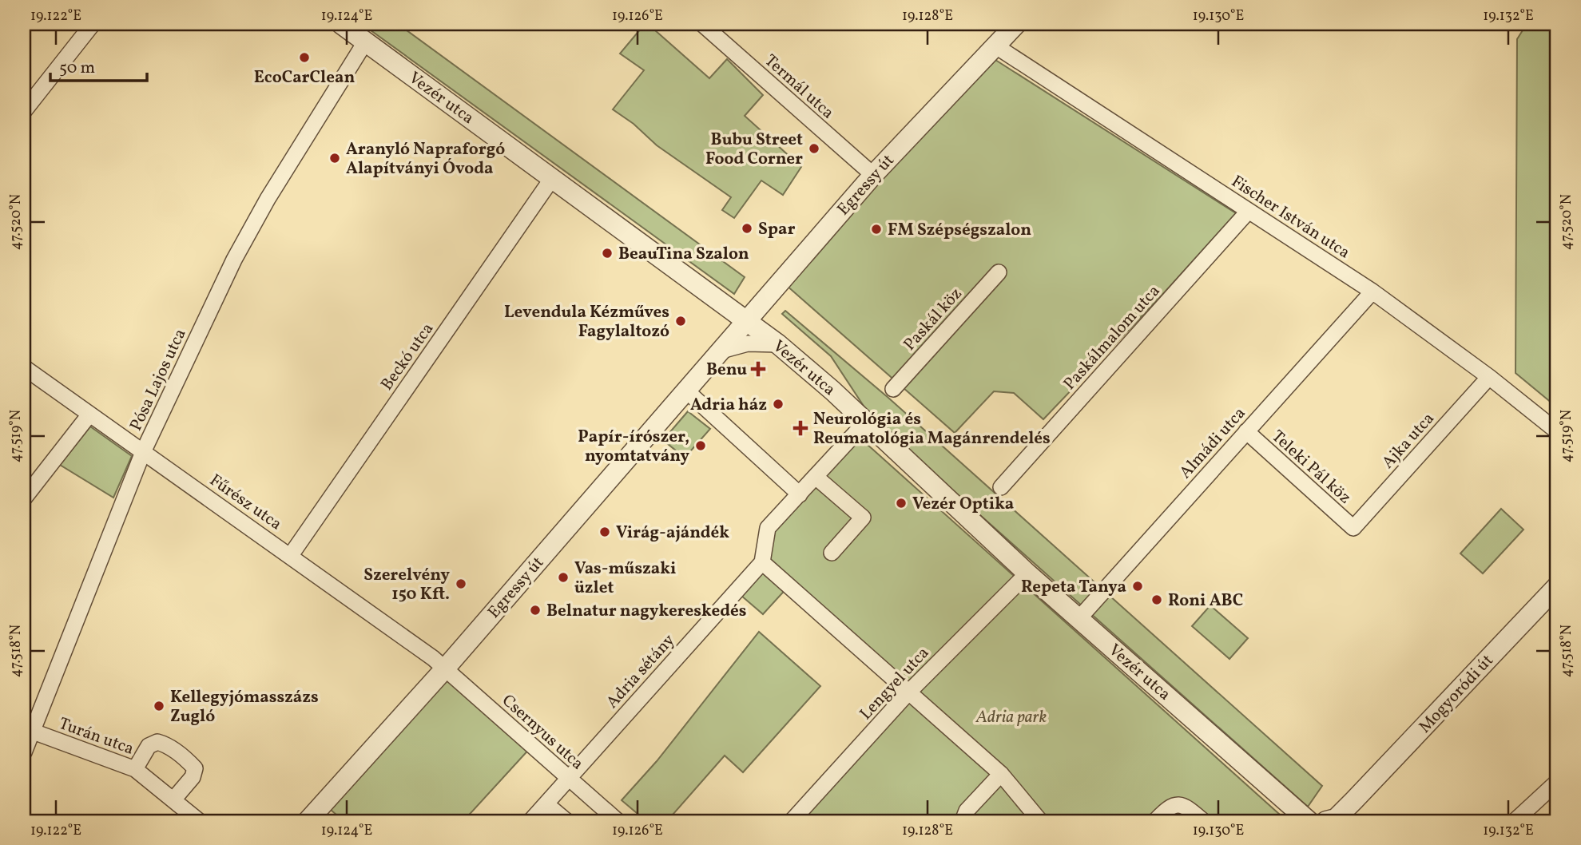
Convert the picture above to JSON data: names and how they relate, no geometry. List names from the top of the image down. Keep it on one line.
{"streets":{"street":["Termál utca","Vezér utca","Egressy út","Fischer István utca","Paskál köz","Paskálmalom utca","Beckó utca","Pósa Lajos utca","Ajka utca","Almádi utca","Teleki Pál köz","Fűrész utca","Adria sétány","Lengyel utca","Mogyoródi út","Csernyus utca","Turán utca"]},"crossings":[["Termál utca","Egressy út"],["Vezér utca","Egressy út"],["Vezér utca","Beckó utca"],["Vezér utca","Pósa Lajos utca"],["Vezér utca","Almádi utca"],["Vezér utca","Lengyel utca"],["Egressy út","Fischer István utca"],["Egressy út","Fűrész utca"],["Egressy út","Csernyus utca"],["Fischer István utca","Paskálmalom utca"],["Fischer István utca","Ajka utca"],["Fischer István utca","Almádi utca"],["Beckó utca","Fűrész utca"],["Pósa Lajos utca","Fűrész utca"],["Pósa Lajos utca","Turán utca"],["Ajka utca","Teleki Pál köz"],["Almádi utca","Teleki Pál köz"],["Fűrész utca","Csernyus utca"],["Adria sétány","Csernyus utca"]],"parks":["Adria park"],"places":{"other":["EcoCarClean","Bubu Street Food Corner","Aranyló Napraforgó Alapítványi Óvoda","Spar","FM Szépségszalon","BeauTina Szalon","Levendula Kézműves Fagylaltozó","Adria ház","Papír-írószer, nyomtatvány","Vezér Optika","Virág-ajándék","Vas-műszaki üzlet","Szerelvény 150 Kft.","Repeta Tanya","Roni ABC","Belnatur nagykereskedés","Kellegyjómasszázs Zugló"],"health":["Benu","Neurológia és Reumatológia Magánrendelés"]},"scale_bar":"50 m","coordinates":["19.122°E","19.124°E","19.126°E","19.128°E","19.130°E","19.132°E","47.520°N","47.519°N","47.518°N"]}
